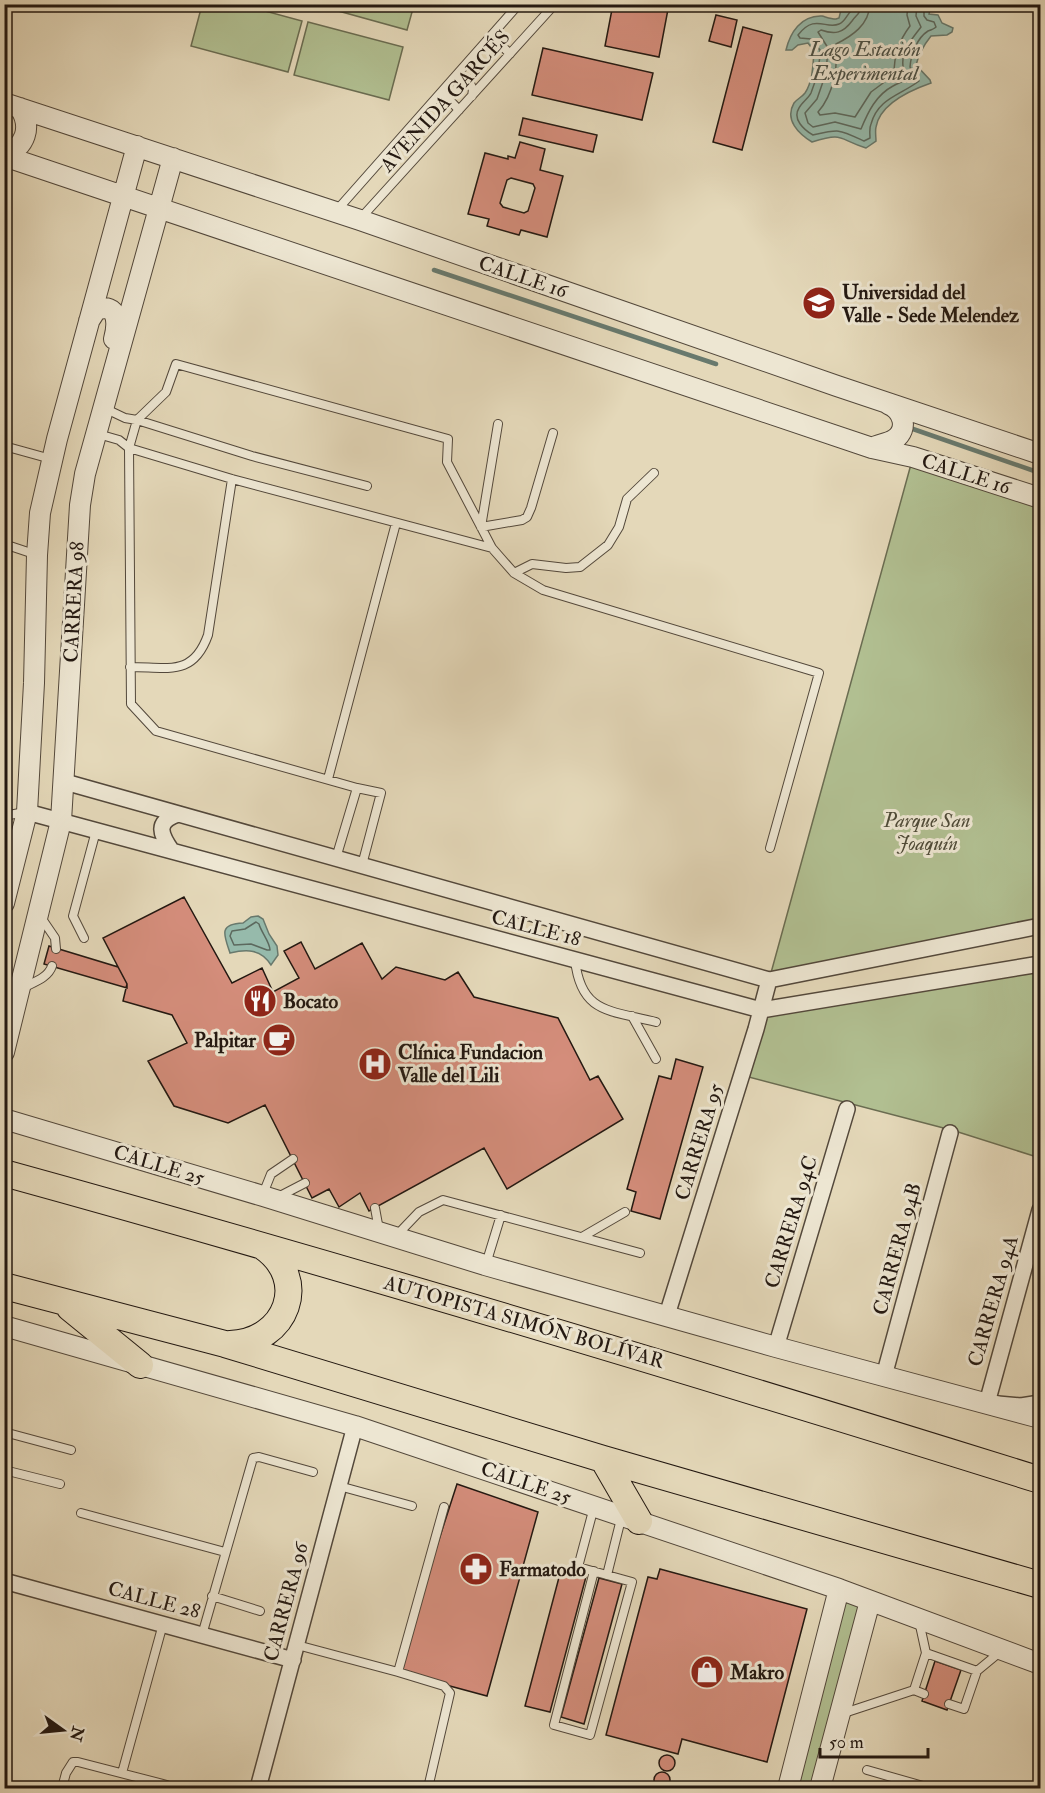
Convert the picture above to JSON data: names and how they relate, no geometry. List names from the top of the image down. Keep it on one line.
{"streets":{"highway":["AUTOPISTA SIMÓN BOLÍVAR"],"street":["CALLE 16","CARRERA 98","CALLE 18","CARRERA 95","CALLE 25","CARRERA 94C","CARRERA 94B","CARRERA 94A","CALLE 28","CARRERA 96"],"lane":["AVENIDA GARCÉS"]},"crossings":[["AVENIDA GARCÉS","CALLE 16"],["CALLE 16","CARRERA 98"],["CARRERA 98","CALLE 18"],["CALLE 18","CARRERA 95"],["CARRERA 95","CALLE 25"],["CALLE 25","CARRERA 94C"],["CALLE 25","CARRERA 94B"],["CALLE 25","CARRERA 94A"],["CALLE 25","CARRERA 96"],["CALLE 28","CARRERA 96"]],"water":["Lago Estación Experimental"],"parks":["Parque San Joaquín"],"places":{"school or university":["Universidad del Valle - Sede Melendez"],"restaurant":["Bocato"],"cafe":["Palpitar"],"hospital":["Clínica Fundacion Valle del Lili"],"pharmacy":["Farmatodo"],"shop":["Makro"]},"scale_bar":"50 m","north":"right"}
